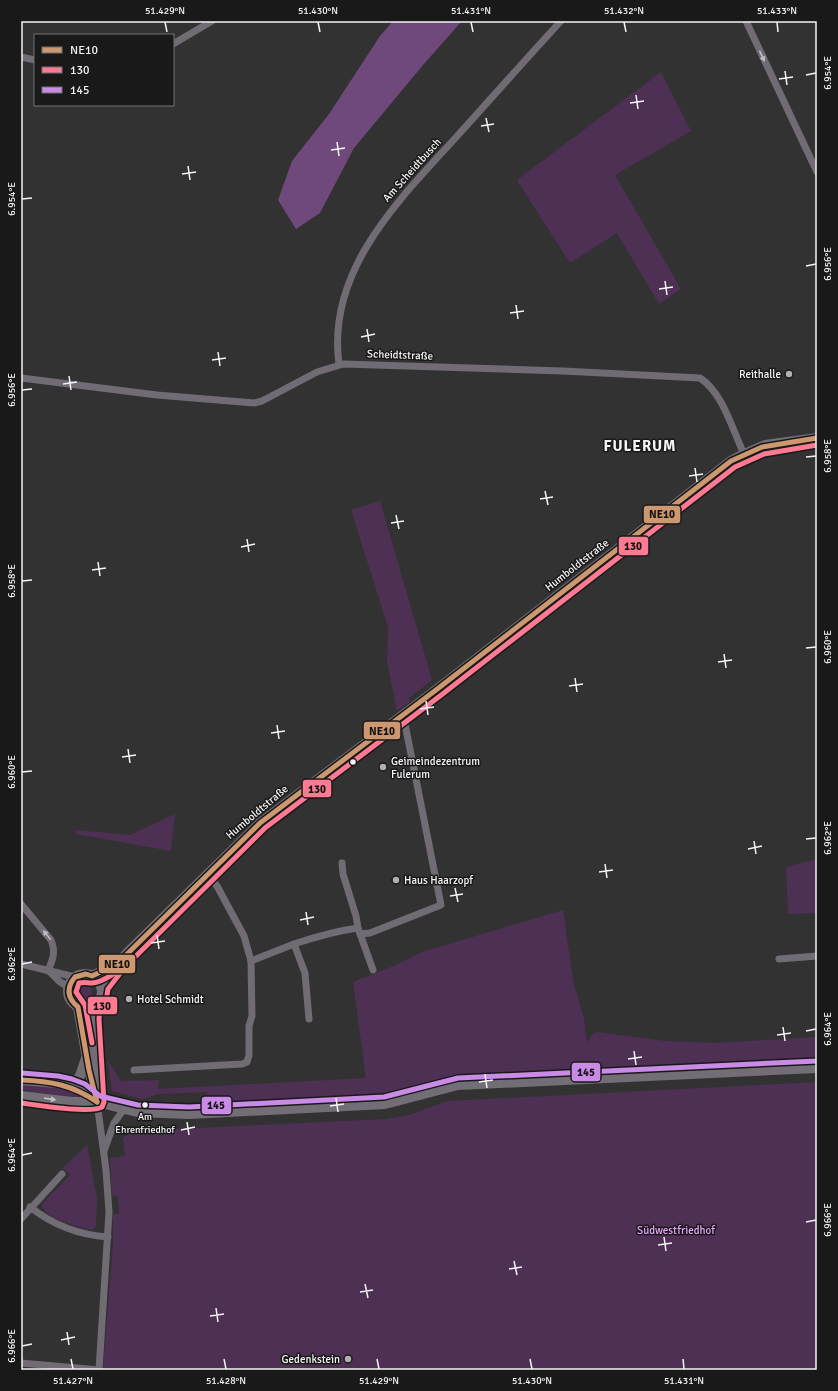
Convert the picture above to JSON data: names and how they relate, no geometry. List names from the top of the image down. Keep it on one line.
{"streets":{"street":["Am Scheidtbusch","Scheidtstraße","Humboldtstraße"]},"crossings":[["Am Scheidtbusch","Scheidtstraße"],["Scheidtstraße","Humboldtstraße"]],"districts":["FULERUM"],"parks":["Südwestfriedhof"],"places":["Reithalle","Geimeindezentrum Fulerum","Haus Haarzopf","Hotel Schmidt","Am Ehrenfriedhof","Gedenkstein"],"lines":["transit line NE10","transit line 130","transit line 145"],"legend":["NE10","130","145"],"coordinates":["51.429°N","51.430°N","51.431°N","51.432°N","51.433°N","6.954°E","6.956°E","6.958°E","6.960°E","6.962°E","6.964°E","6.966°E","51.427°N","51.428°N"]}
